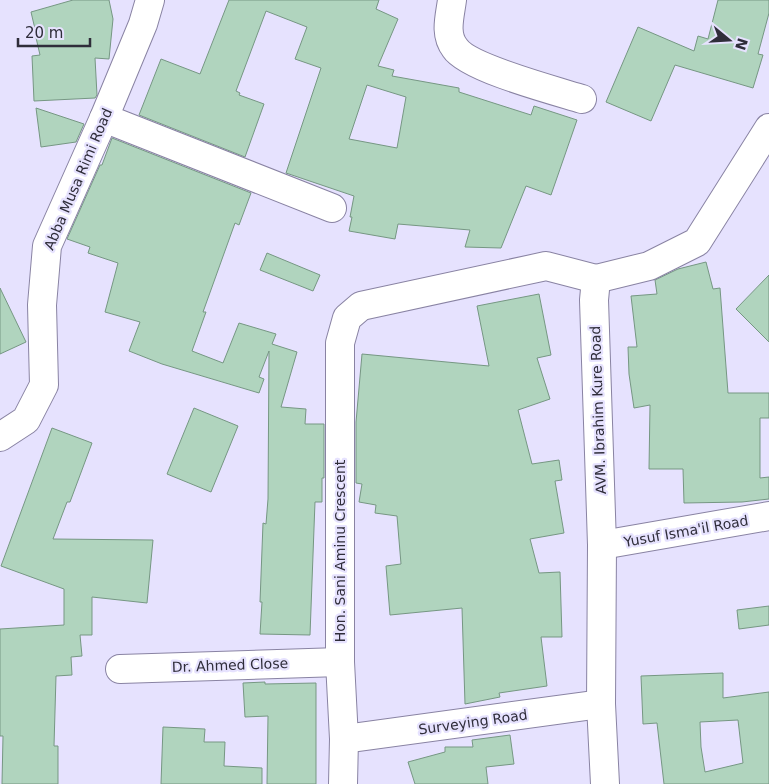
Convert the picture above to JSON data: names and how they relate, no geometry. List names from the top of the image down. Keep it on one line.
{"streets":{"street":["Abba Musa Rimi Road","AVM. Ibrahim Kure Road","Yusuf Isma'il Road","Hon. Sani Aminu Crescent","Dr. Ahmed Close","Surveying Road"]},"crossings":[["AVM. Ibrahim Kure Road","Yusuf Isma'il Road"],["AVM. Ibrahim Kure Road","Hon. Sani Aminu Crescent"],["AVM. Ibrahim Kure Road","Surveying Road"],["Hon. Sani Aminu Crescent","Dr. Ahmed Close"],["Hon. Sani Aminu Crescent","Surveying Road"]],"scale_bar":"20 m","north":"right"}
